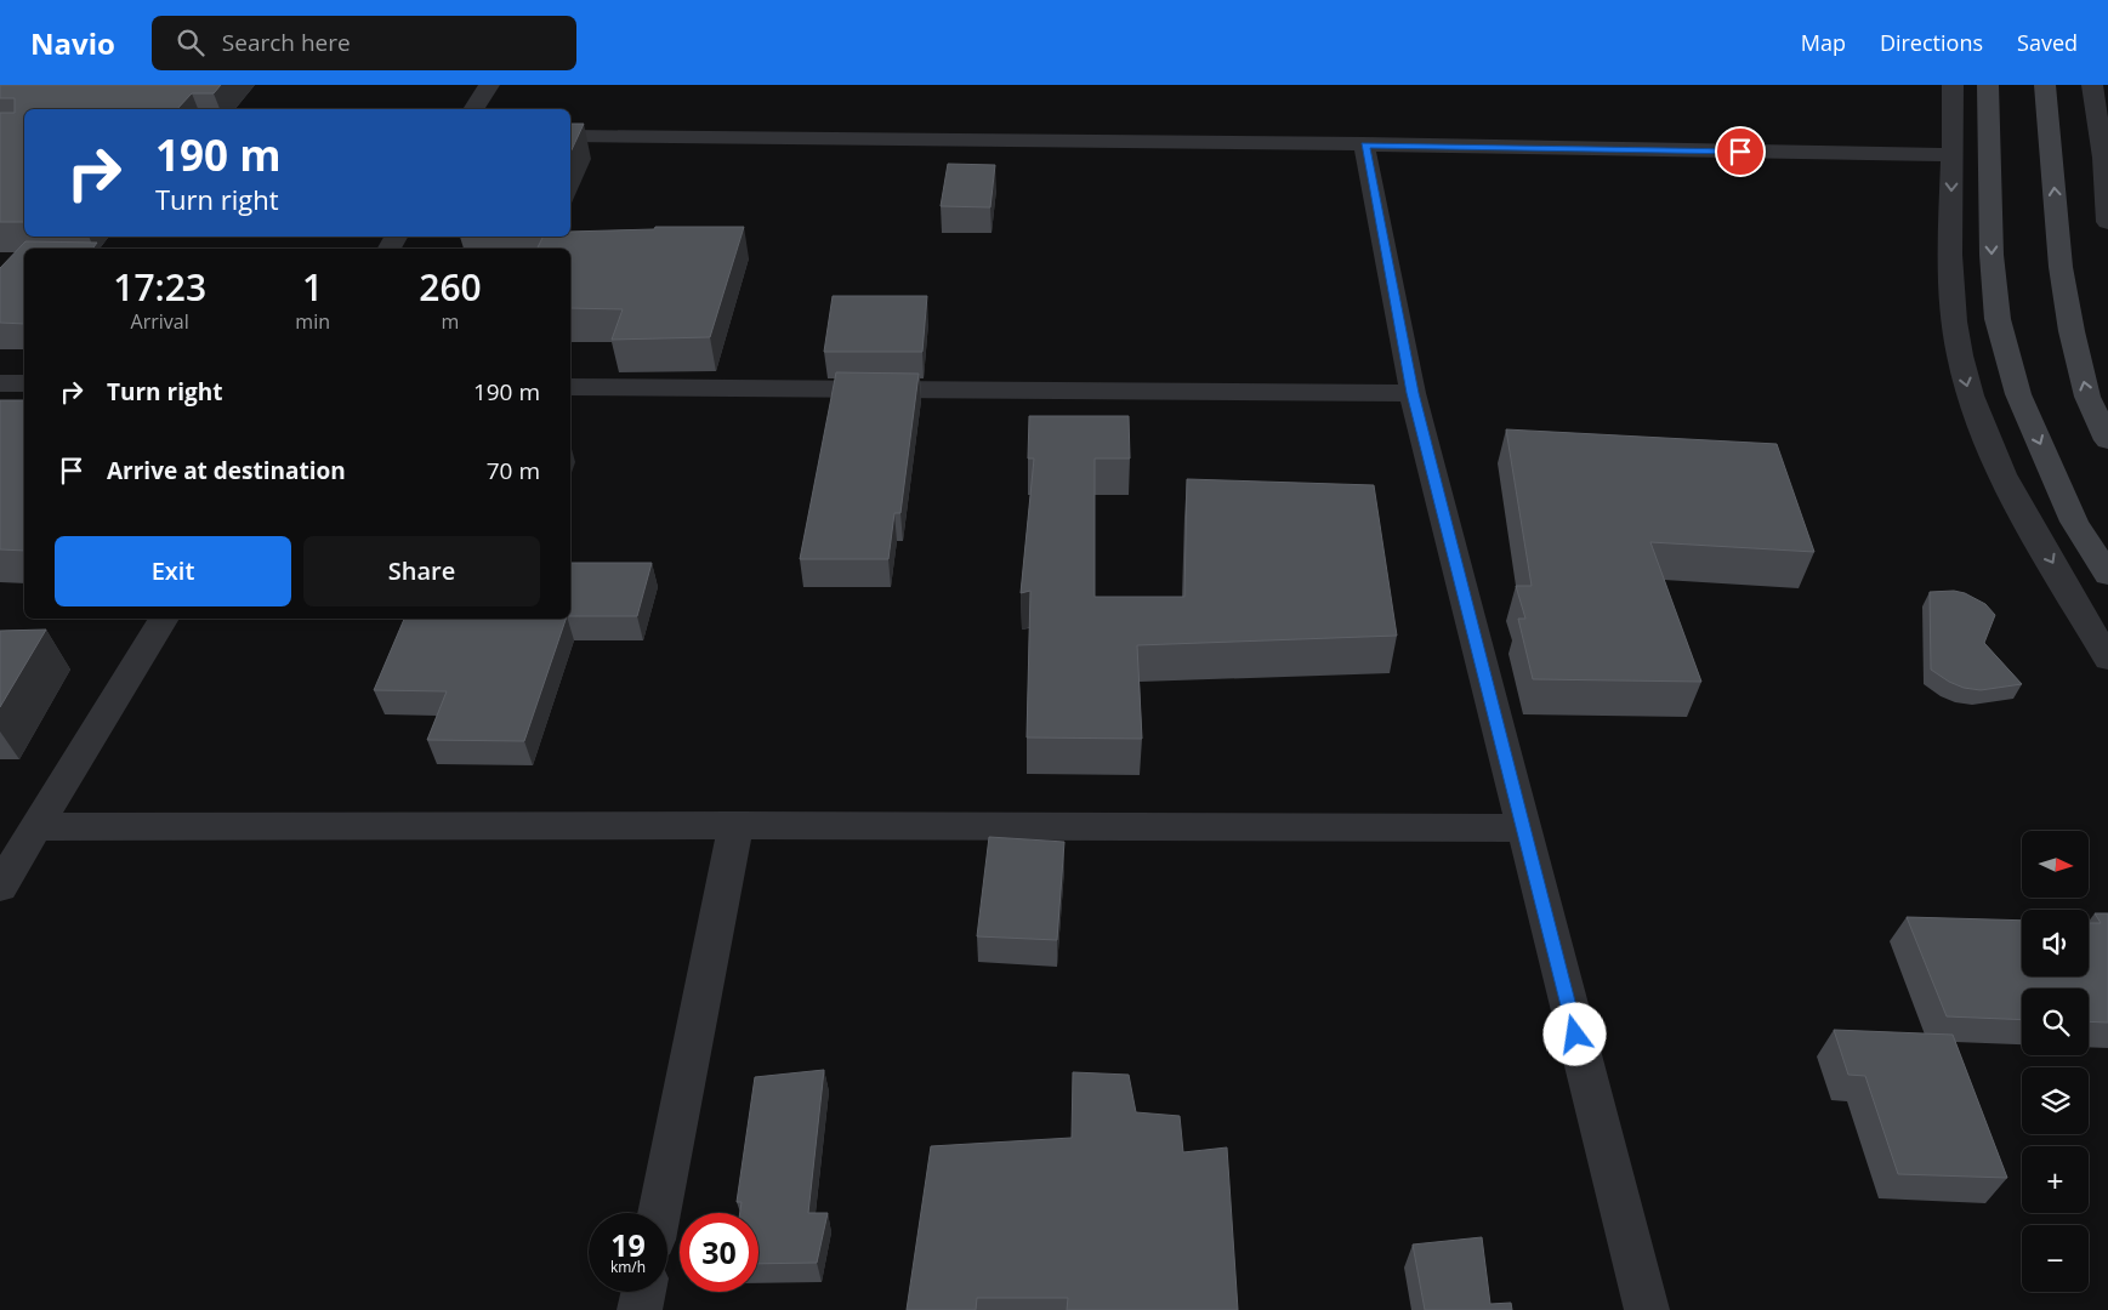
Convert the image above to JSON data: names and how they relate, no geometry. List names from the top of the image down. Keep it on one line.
{"north":"right","page":{"header":"Navio","search":"Search here","nav":["Map","Directions","Saved"],"turn":["190 m","Turn right"],"eta":["17:23","Arrival","1","min","260","m"],"list":[{"name":"Turn right","value":"190 m"},{"name":"Arrive at destination","value":"70 m"}],"buttons":["Exit","Share"],"map_buttons":["+","−"],"speed":"19 km/h","limit":"30"}}
